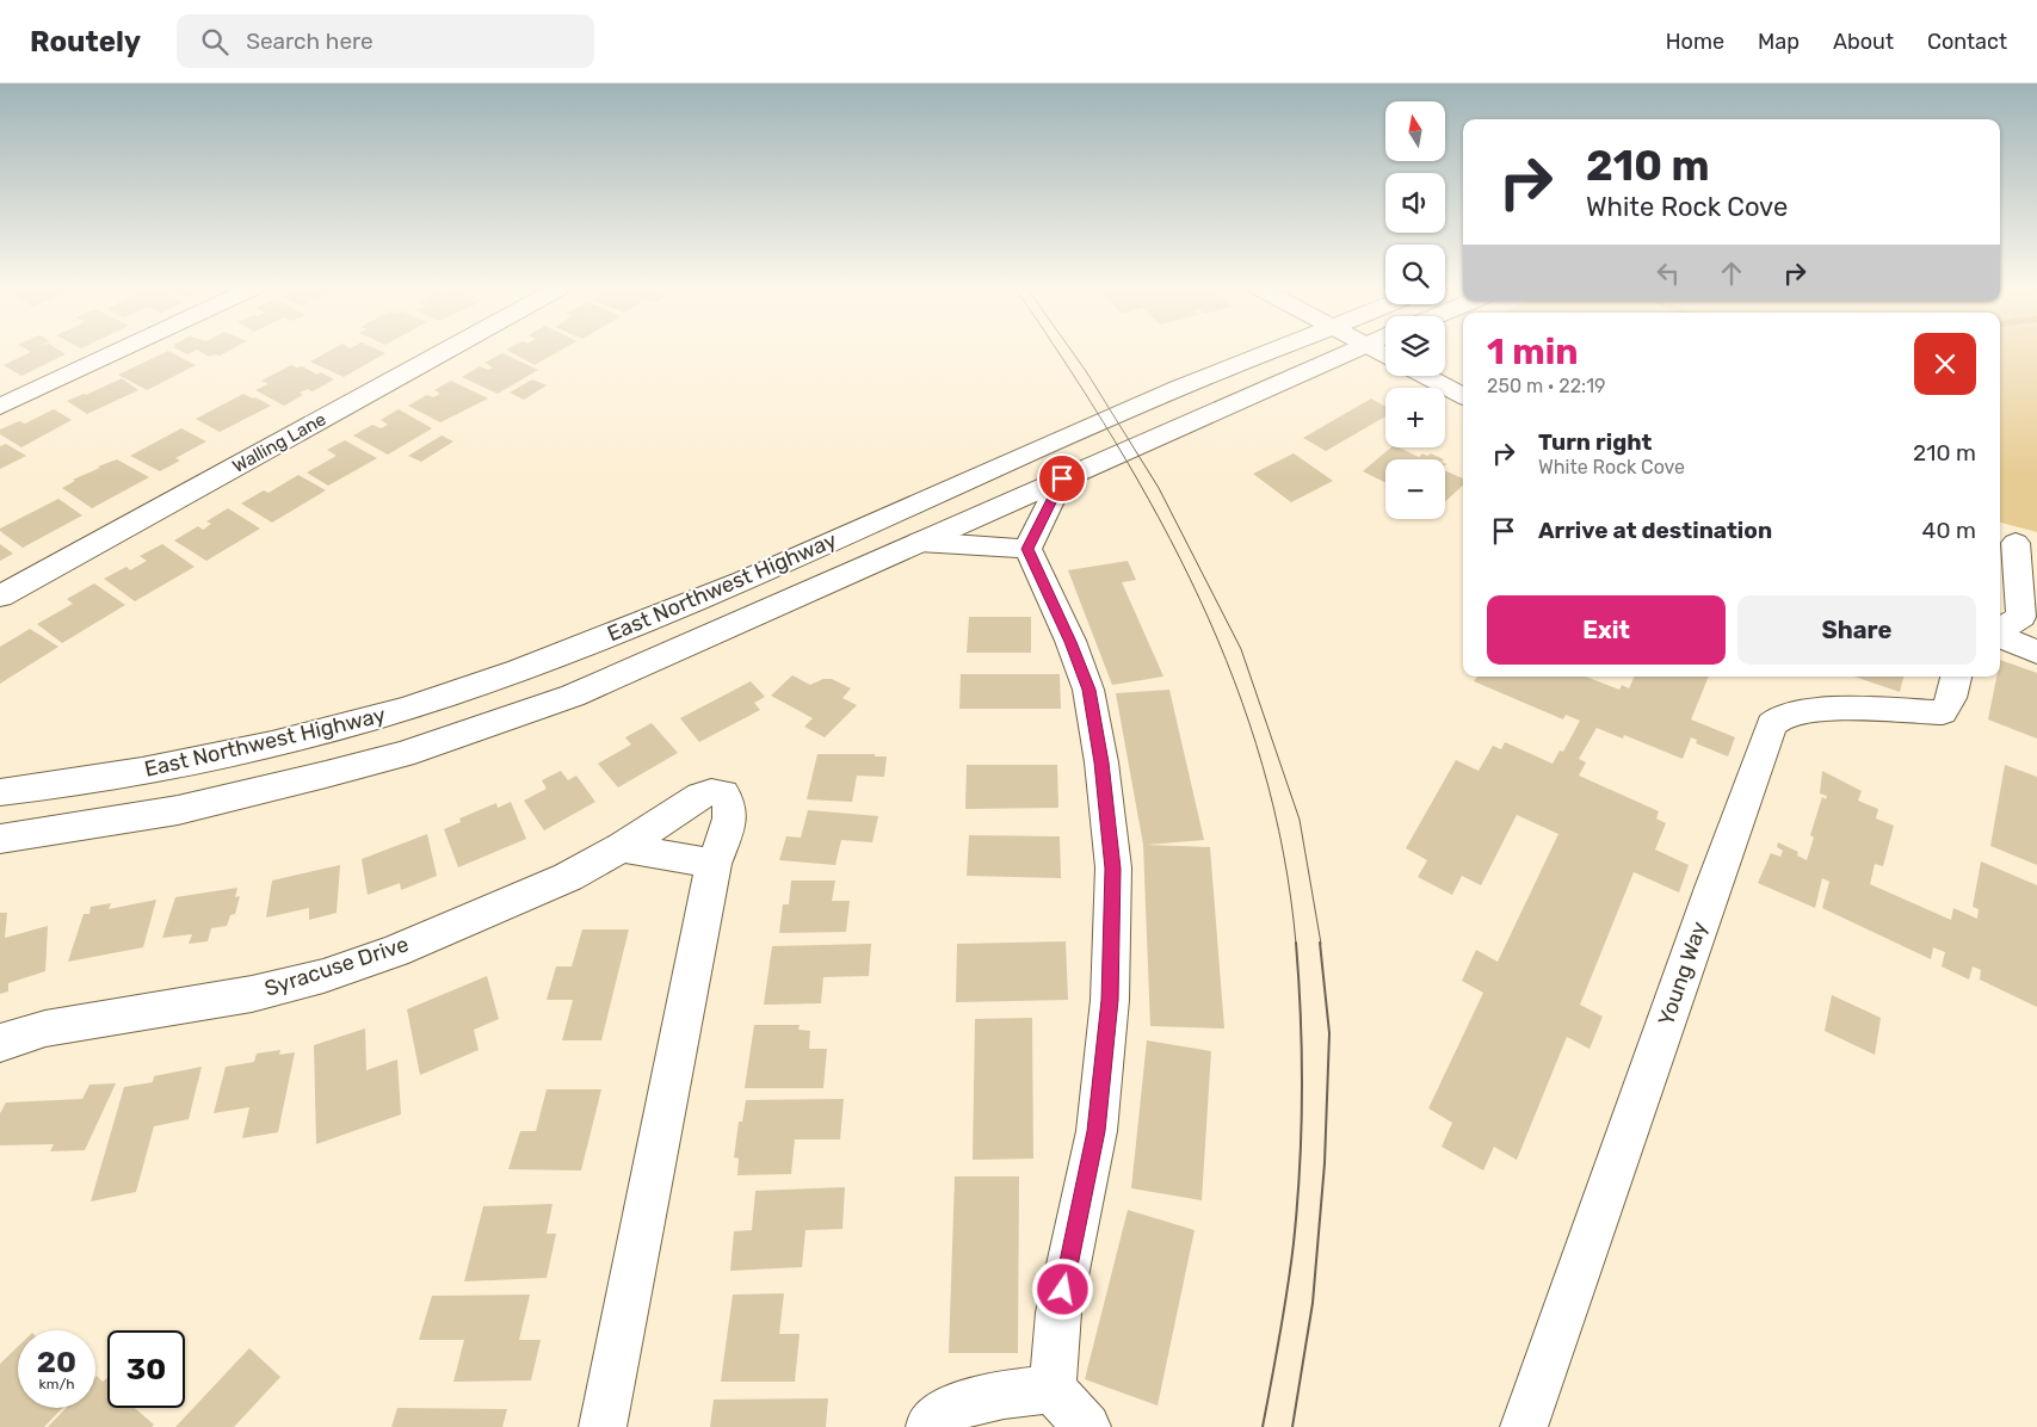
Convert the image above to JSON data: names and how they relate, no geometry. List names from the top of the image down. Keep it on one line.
{"streets":{"street":["Walling Lane","East Northwest Highway","Syracuse Drive","Young Way"]},"north":"top","page":{"header":"Routely","search":"Search here","nav":["Home","Map","About","Contact"],"map_buttons":["+","−"],"turn":["210 m","White Rock Cove"],"heading":["1 min","250 m · 22:19"],"list":[{"name":"Turn right","note":"White Rock Cove","value":"210 m"},{"name":"Arrive at destination","value":"40 m"}],"buttons":["Exit","Share"],"speed":"20 km/h","limit":"30"}}
